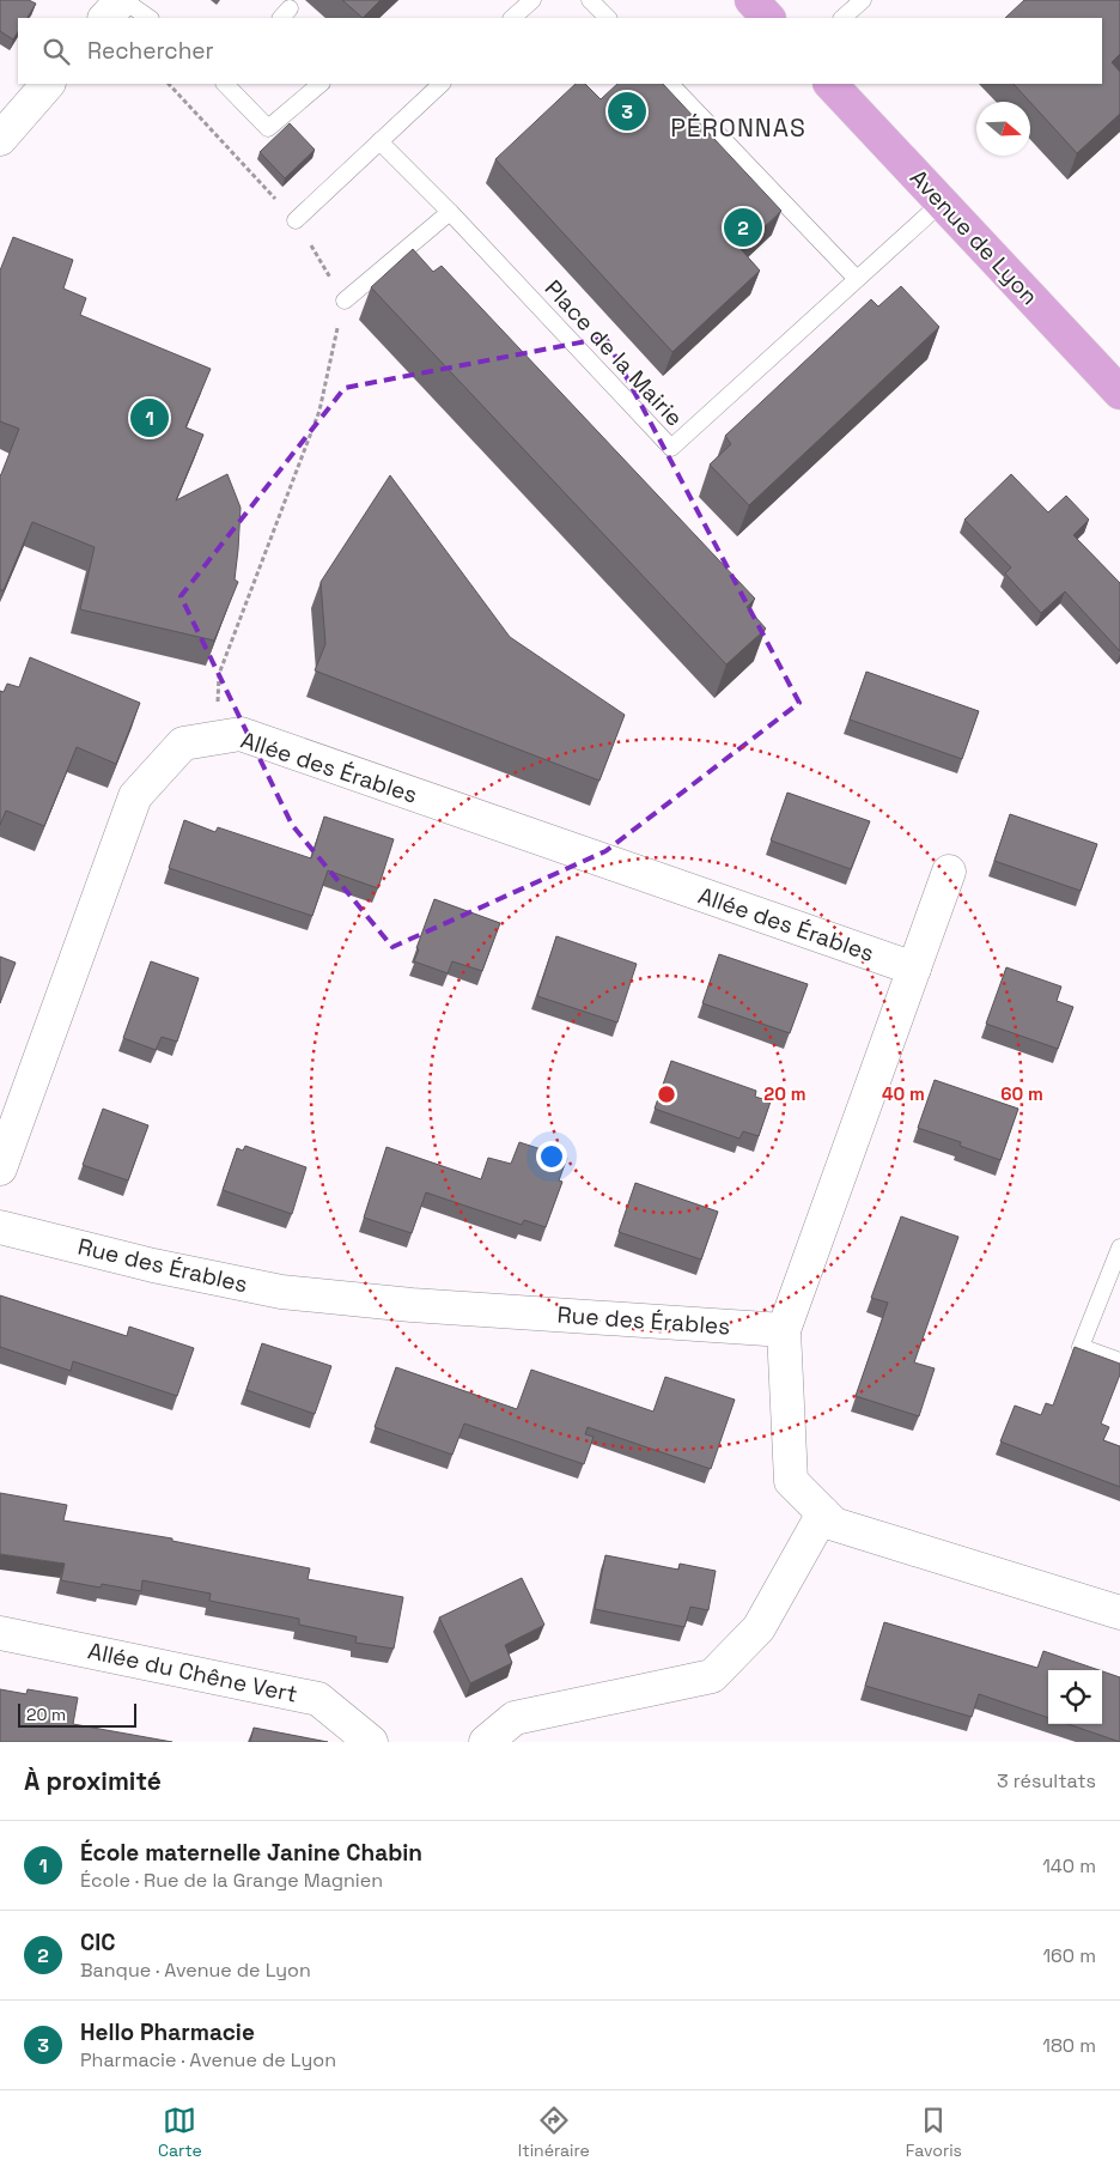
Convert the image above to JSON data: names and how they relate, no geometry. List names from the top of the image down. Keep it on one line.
{"streets":{"main road":["Avenue de Lyon"],"street":["Allée des Érables","Rue des Érables","Allée du Chêne Vert"],"lane":["Place de la Mairie"]},"crossings":[["Avenue de Lyon","Place de la Mairie"]],"districts":["PÉRONNAS"],"scale_bar":"20 m","north":"right","page":{"search":"Rechercher","pins":["3","2","1"],"scale":"20 m","heading":["À proximité","3 résultats"],"list":[{"mark":"1","name":"École maternelle Janine Chabin","note":"École · Rue de la Grange Magnien","value":"140 m"},{"mark":"2","name":"CIC","note":"Banque · Avenue de Lyon","value":"160 m"},{"mark":"3","name":"Hello Pharmacie","note":"Pharmacie · Avenue de Lyon","value":"180 m"}],"nav":["Carte","Itinéraire","Favoris"]},"rings":["20 m","40 m","60 m"]}
